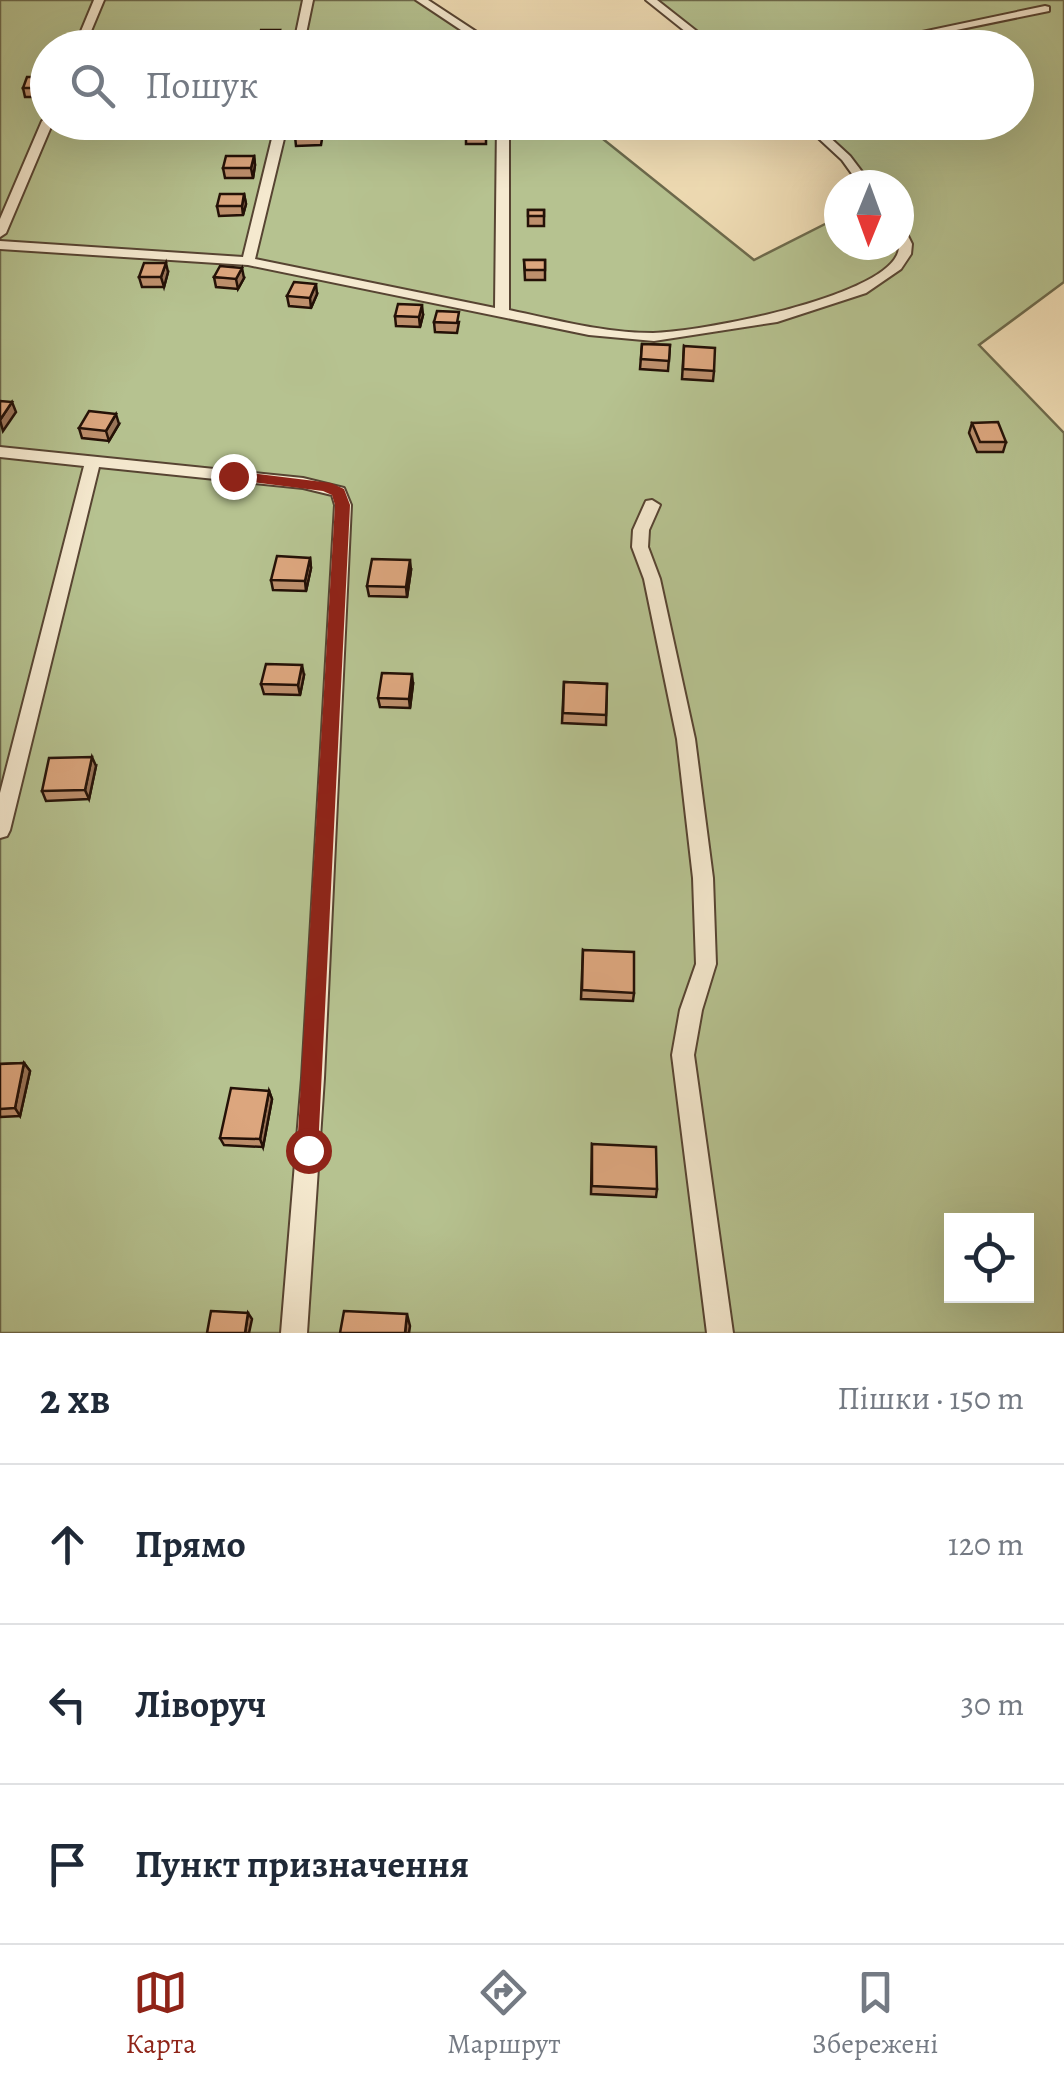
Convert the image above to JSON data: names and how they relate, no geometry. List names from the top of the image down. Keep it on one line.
{"north":"bottom","page":{"search":"Пошук","heading":["2 хв","Пішки · 150 m"],"list":[["Прямо","120 m"],["Ліворуч","30 m"],"Пункт призначення"],"nav":["Карта","Маршрут","Збережені"]}}
